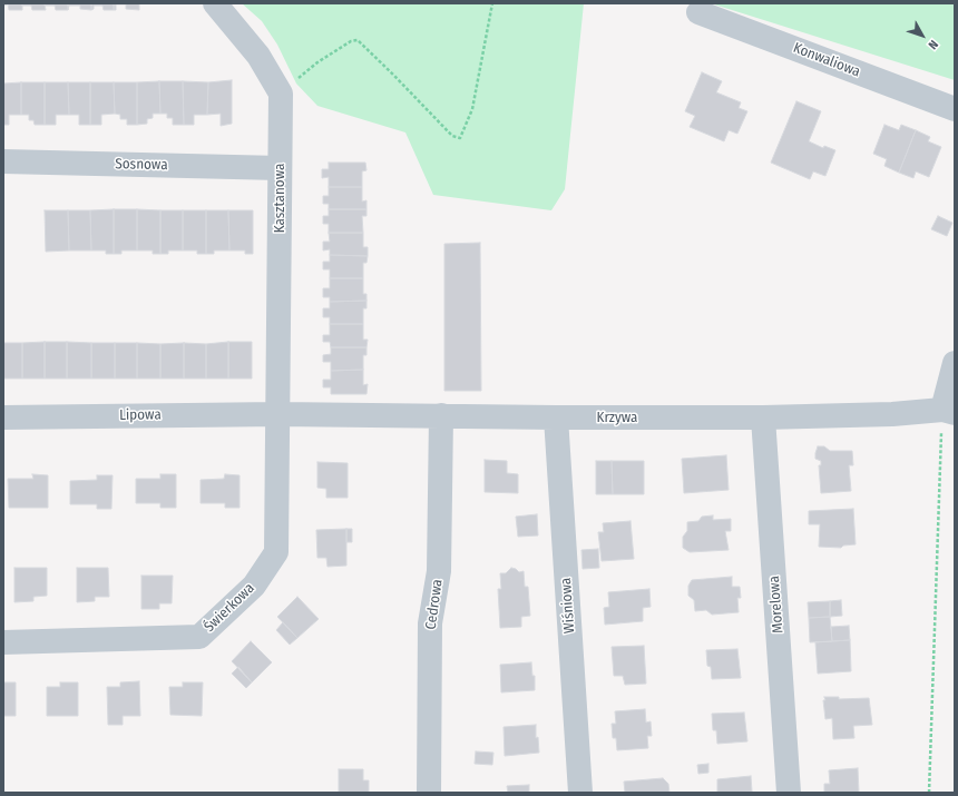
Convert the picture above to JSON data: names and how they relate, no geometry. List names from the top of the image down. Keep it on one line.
{"streets":{"street":["Konwaliowa","Sosnowa","Kasztanowa","Lipowa","Krzywa","Cedrowa","Morelowa","Wiśniowa","Świerkowa"]},"crossings":[["Sosnowa","Kasztanowa"],["Kasztanowa","Lipowa"],["Kasztanowa","Krzywa"],["Kasztanowa","Świerkowa"],["Lipowa","Krzywa"],["Lipowa","Świerkowa"],["Krzywa","Cedrowa"],["Krzywa","Morelowa"],["Krzywa","Wiśniowa"],["Krzywa","Świerkowa"]],"north":"bottom right"}
